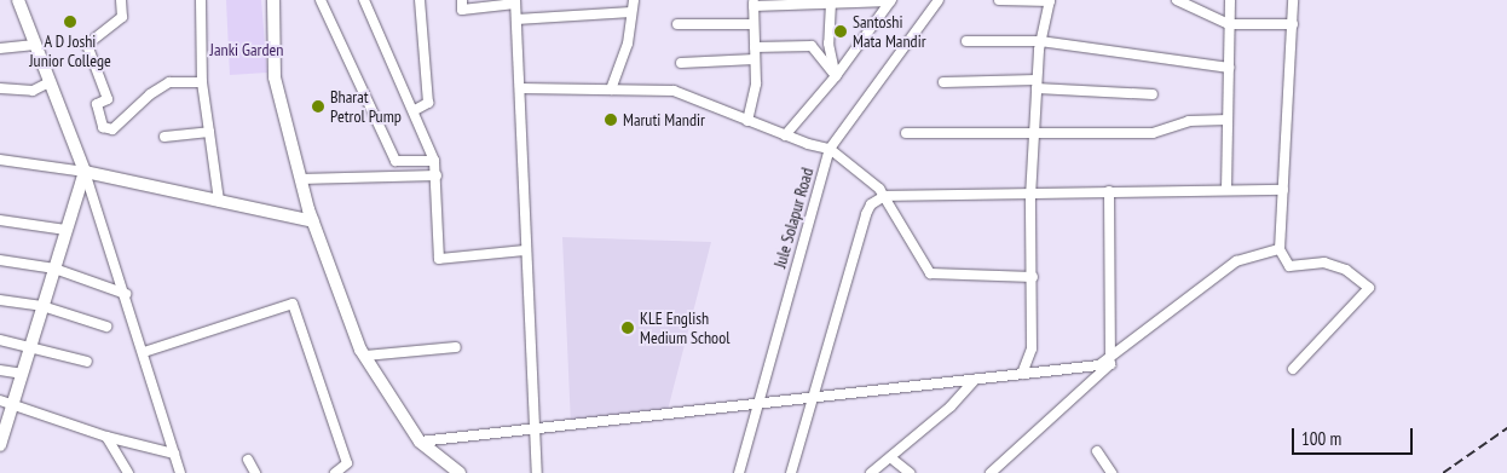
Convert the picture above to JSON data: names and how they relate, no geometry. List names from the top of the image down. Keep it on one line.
{"streets":{"street":["Jule Solapur Road"]},"parks":["Janki Garden"],"places":["A D Joshi Junior College","Santoshi Mata Mandir","Bharat Petrol Pump","Maruti Mandir","KLE English Medium School"],"scale_bar":"100 m"}
